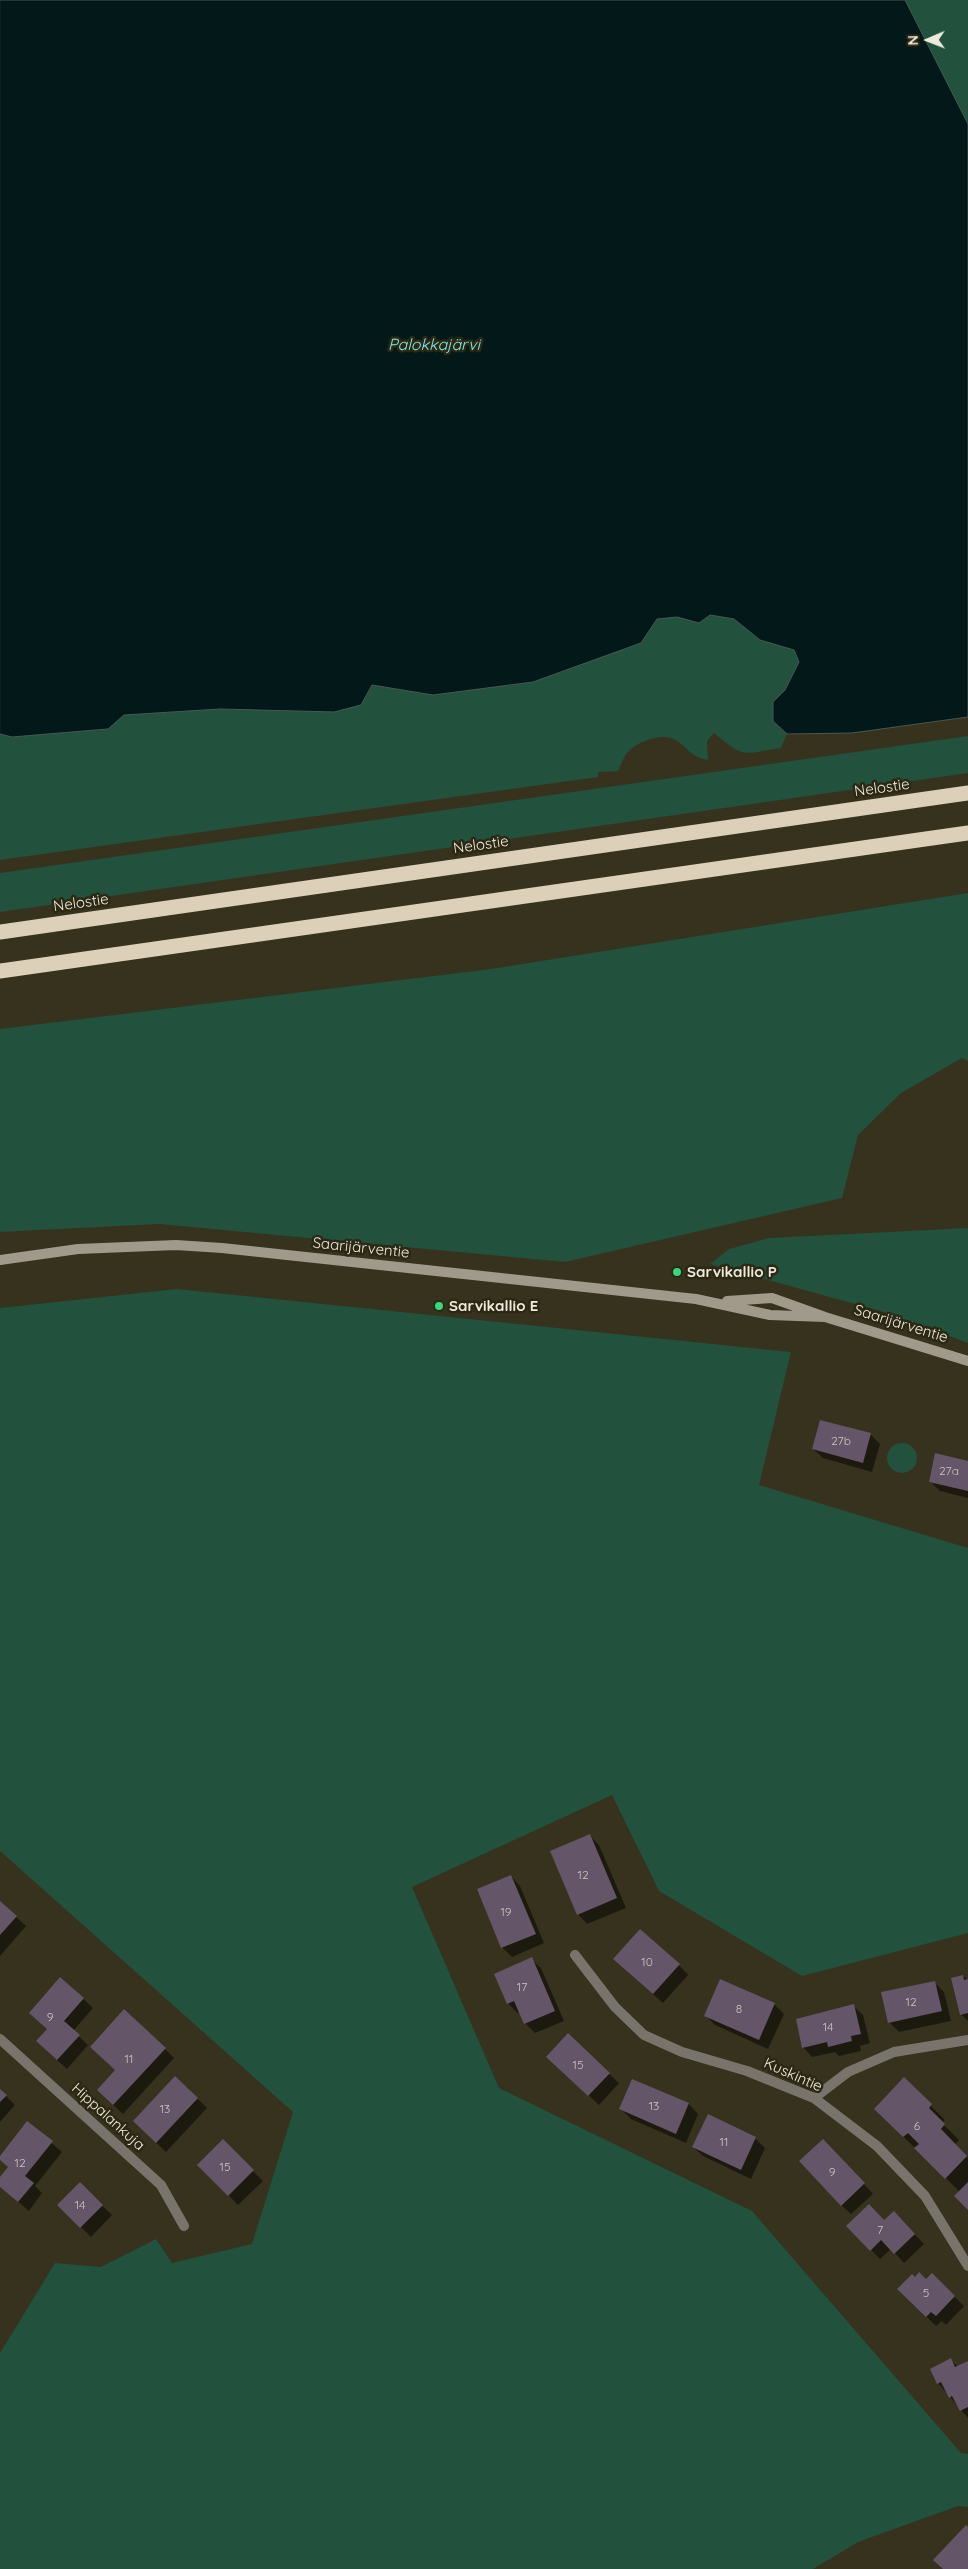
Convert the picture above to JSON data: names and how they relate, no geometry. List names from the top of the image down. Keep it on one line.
{"streets":{"highway":["Nelostie"],"main road":["Saarijärventie"],"street":["Kuskintie","Hippalankuja"]},"water":["Palokkajärvi"],"places":["Sarvikallio P","Sarvikallio E"],"house_numbers":["27b","27a","12","19","10","17","12","8","9","14","11","15","13","13","6","11","12","15","9","14","7","5"],"north":"left"}
